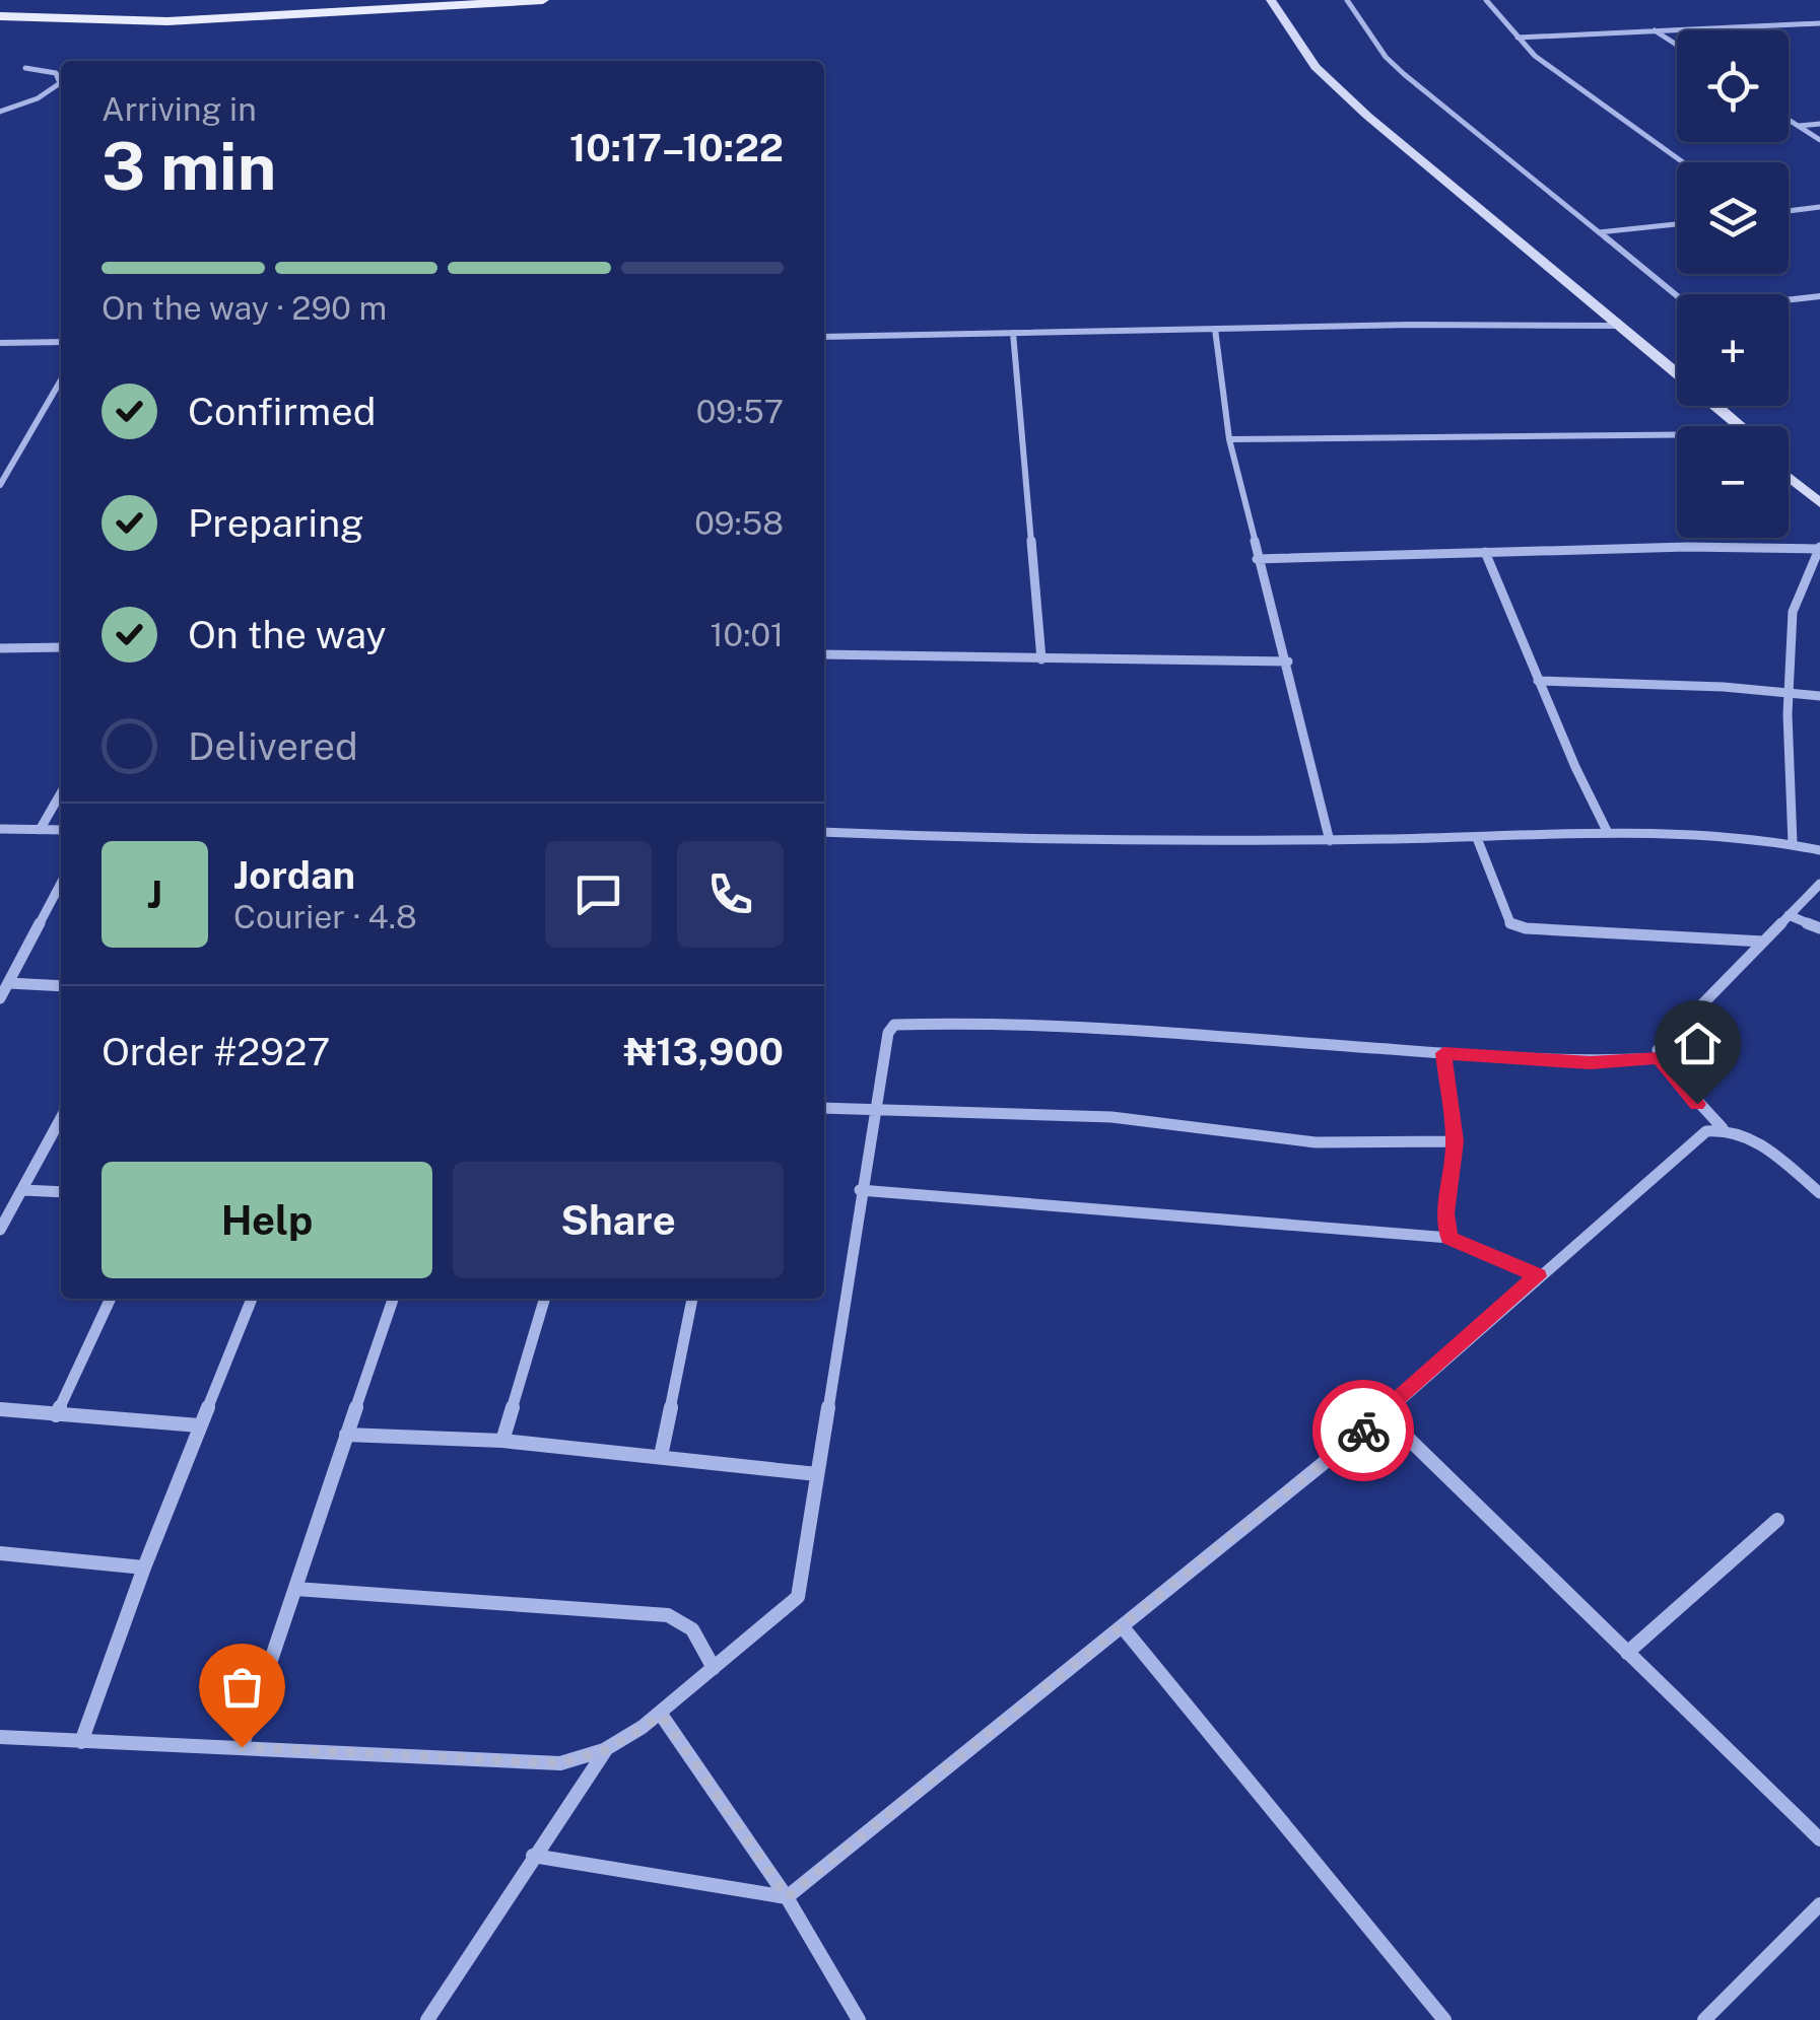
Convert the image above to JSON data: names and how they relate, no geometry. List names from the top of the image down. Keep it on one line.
{"page":{"map_buttons":["+","−"],"heading":["3 min","Arriving in","10:17–10:22"],"panel":["Jordan","Courier · 4.8","Order #2927","₦13,900"],"bar":"On the way · 290 m","list":[["Confirmed","09:57"],["Preparing","09:58"],["On the way","10:01"],"Delivered"],"round":"J","buttons":["Help","Share"]}}
